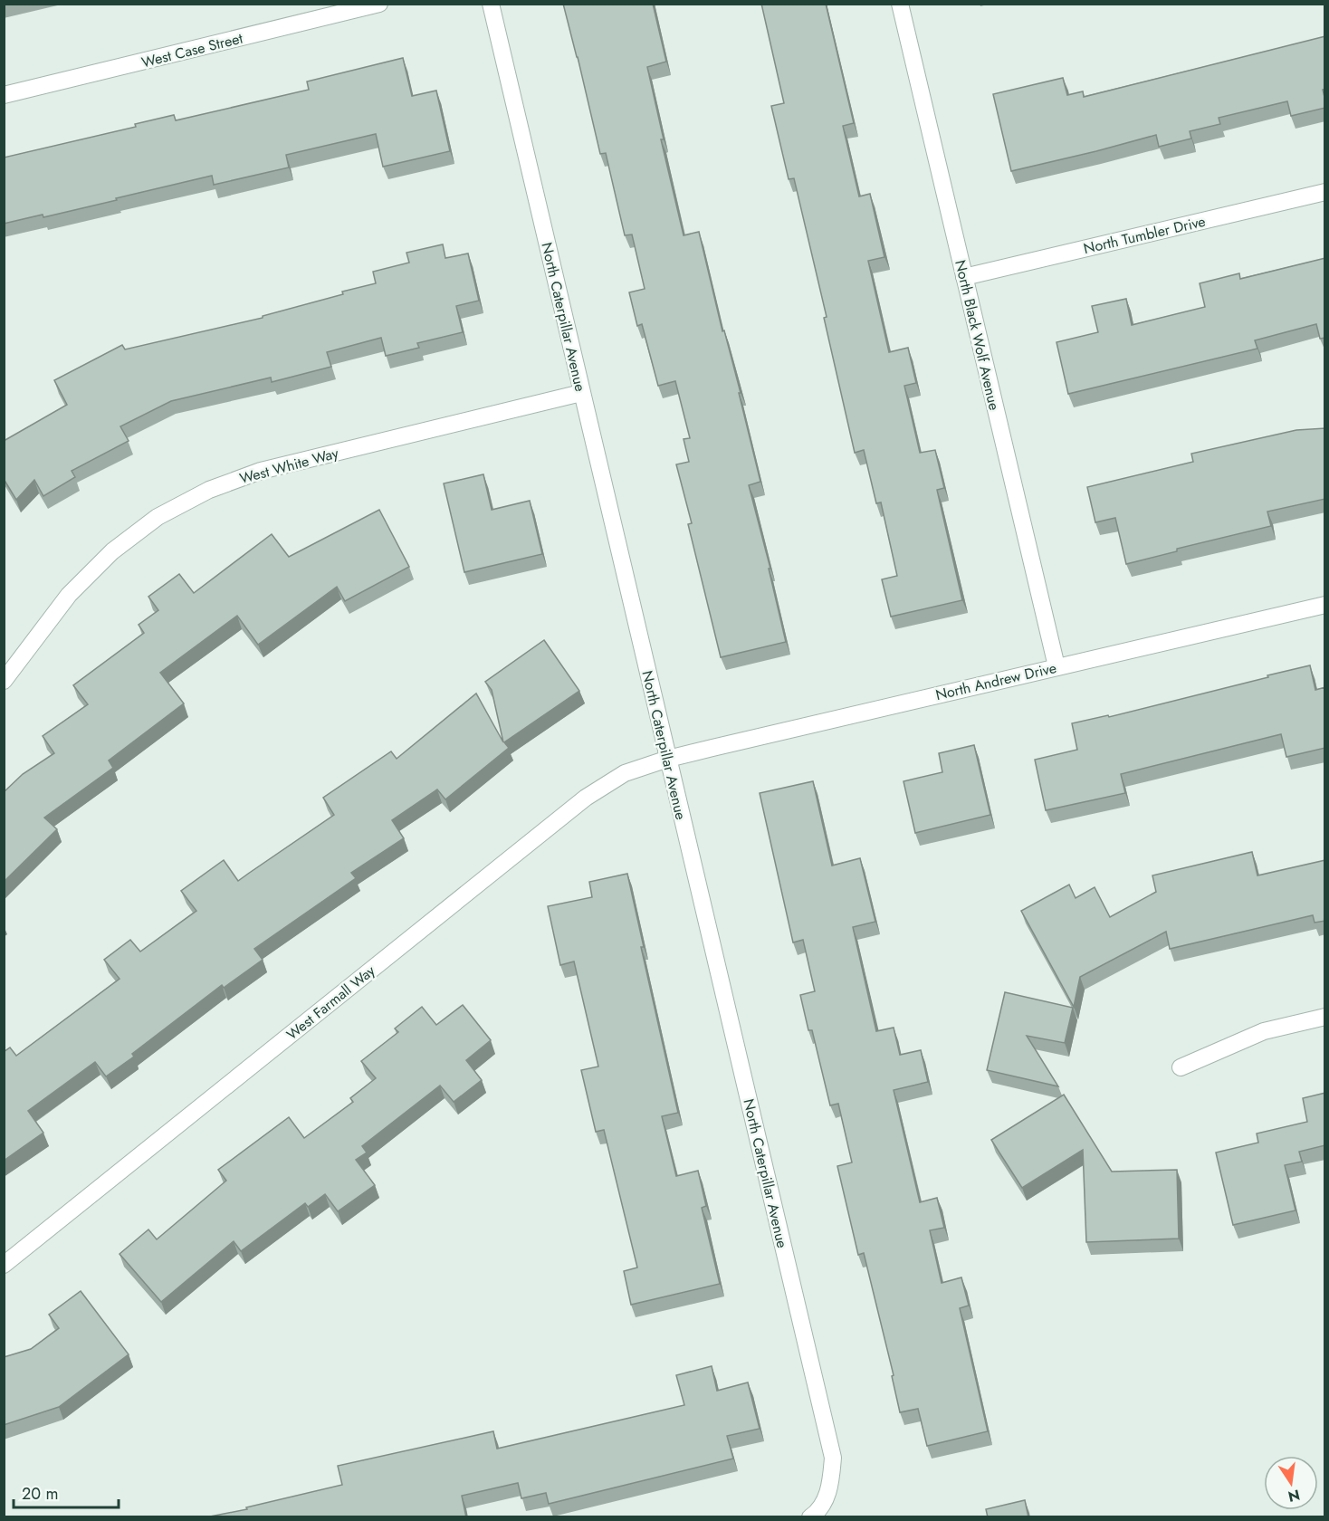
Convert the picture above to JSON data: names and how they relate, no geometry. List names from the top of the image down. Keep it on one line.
{"streets":{"street":["West Case Street","North Tumbler Drive","North Caterpillar Avenue","North Black Wolf Avenue","West White Way","North Andrew Drive","West Farmall Way"]},"crossings":[["North Tumbler Drive","North Black Wolf Avenue"],["North Caterpillar Avenue","West White Way"],["North Caterpillar Avenue","North Andrew Drive"],["North Caterpillar Avenue","West Farmall Way"],["North Black Wolf Avenue","North Andrew Drive"],["North Andrew Drive","West Farmall Way"]],"scale_bar":"20 m","north":"bottom"}
